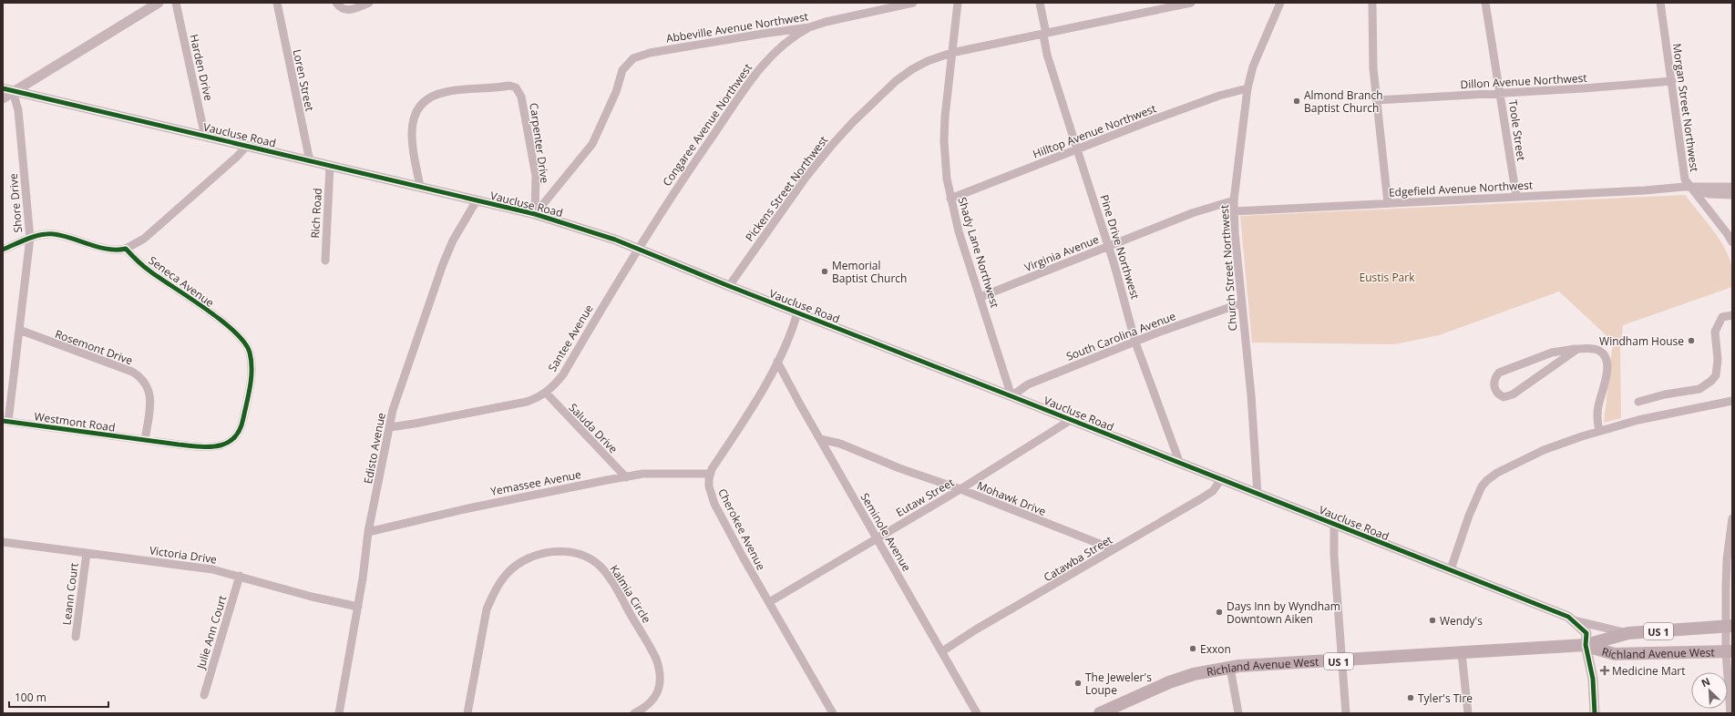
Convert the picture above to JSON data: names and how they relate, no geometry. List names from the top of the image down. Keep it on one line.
{"streets":{"main road":["US 1","Richland Avenue West"],"street":["Abbeville Avenue Northwest","Harden Drive","Loren Street","Dillon Avenue Northwest","Morgan Street Northwest","Congaree Avenue Northwest","Toole Street","Hilltop Avenue Northwest","Vaucluse Road","Carpenter Drive","Pickens Street Northwest","Edgefield Avenue Northwest","Shore Drive","Rich Road","Pine Drive Northwest","Shady Lane Northwest","Virginia Avenue","Church Street Northwest","Seneca Avenue","South Carolina Avenue","Santee Avenue","Rosemont Drive","Westmont Road","Saluda Drive","Edisto Avenue","Yemassee Avenue","Eutaw Street","Mohawk Drive","Cherokee Avenue","Seminole Avenue","Victoria Drive","Catawba Street","Leann Court","Kalmia Circle","Julie Ann Court"]},"crossings":[["Abbeville Avenue Northwest","Congaree Avenue Northwest"],["Abbeville Avenue Northwest","Vaucluse Road"],["Abbeville Avenue Northwest","Carpenter Drive"],["Harden Drive","Vaucluse Road"],["Loren Street","Vaucluse Road"],["Dillon Avenue Northwest","Morgan Street Northwest"],["Dillon Avenue Northwest","Toole Street"],["Morgan Street Northwest","Edgefield Avenue Northwest"],["Congaree Avenue Northwest","Vaucluse Road"],["Congaree Avenue Northwest","Santee Avenue"],["Toole Street","Edgefield Avenue Northwest"],["Hilltop Avenue Northwest","Pine Drive Northwest"],["Hilltop Avenue Northwest","Shady Lane Northwest"],["Hilltop Avenue Northwest","Church Street Northwest"],["Vaucluse Road","Carpenter Drive"],["Vaucluse Road","Pickens Street Northwest"],["Vaucluse Road","Shore Drive"],["Vaucluse Road","Rich Road"],["Vaucluse Road","Pine Drive Northwest"],["Vaucluse Road","Shady Lane Northwest"],["Vaucluse Road","Church Street Northwest"],["Vaucluse Road","South Carolina Avenue"],["Vaucluse Road","Santee Avenue"],["Vaucluse Road","Edisto Avenue"],["Vaucluse Road","Eutaw Street"],["Vaucluse Road","Catawba Street"],["Pickens Street Northwest","Pine Drive Northwest"],["Pickens Street Northwest","Shady Lane Northwest"],["Edgefield Avenue Northwest","Church Street Northwest"],["Shore Drive","Rosemont Drive"],["Shore Drive","Westmont Road"],["Pine Drive Northwest","Virginia Avenue"],["Pine Drive Northwest","South Carolina Avenue"],["Shady Lane Northwest","Virginia Avenue"],["Shady Lane Northwest","South Carolina Avenue"],["Virginia Avenue","Church Street Northwest"],["Church Street Northwest","South Carolina Avenue"],["Seneca Avenue","Rosemont Drive"],["Seneca Avenue","Westmont Road"],["Santee Avenue","Saluda Drive"],["Santee Avenue","Edisto Avenue"],["Rosemont Drive","Westmont Road"],["Saluda Drive","Yemassee Avenue"],["Edisto Avenue","Yemassee Avenue"],["Edisto Avenue","Victoria Drive"],["Yemassee Avenue","Cherokee Avenue"],["Eutaw Street","Mohawk Drive"],["Eutaw Street","Cherokee Avenue"],["Eutaw Street","Seminole Avenue"],["Mohawk Drive","Seminole Avenue"],["Mohawk Drive","Catawba Street"],["Seminole Avenue","Catawba Street"],["Victoria Drive","Leann Court"],["Victoria Drive","Julie Ann Court"]],"parks":["Eustis Park"],"places":{"other":["Almond Branch Baptist Church","Memorial Baptist Church","Windham House","Days Inn by Wyndham Downtown Aiken","Wendy's","Exxon","The Jeweler's Loupe","Tyler's Tire"],"health":["Medicine Mart"]},"scale_bar":"100 m","north":"top left"}
